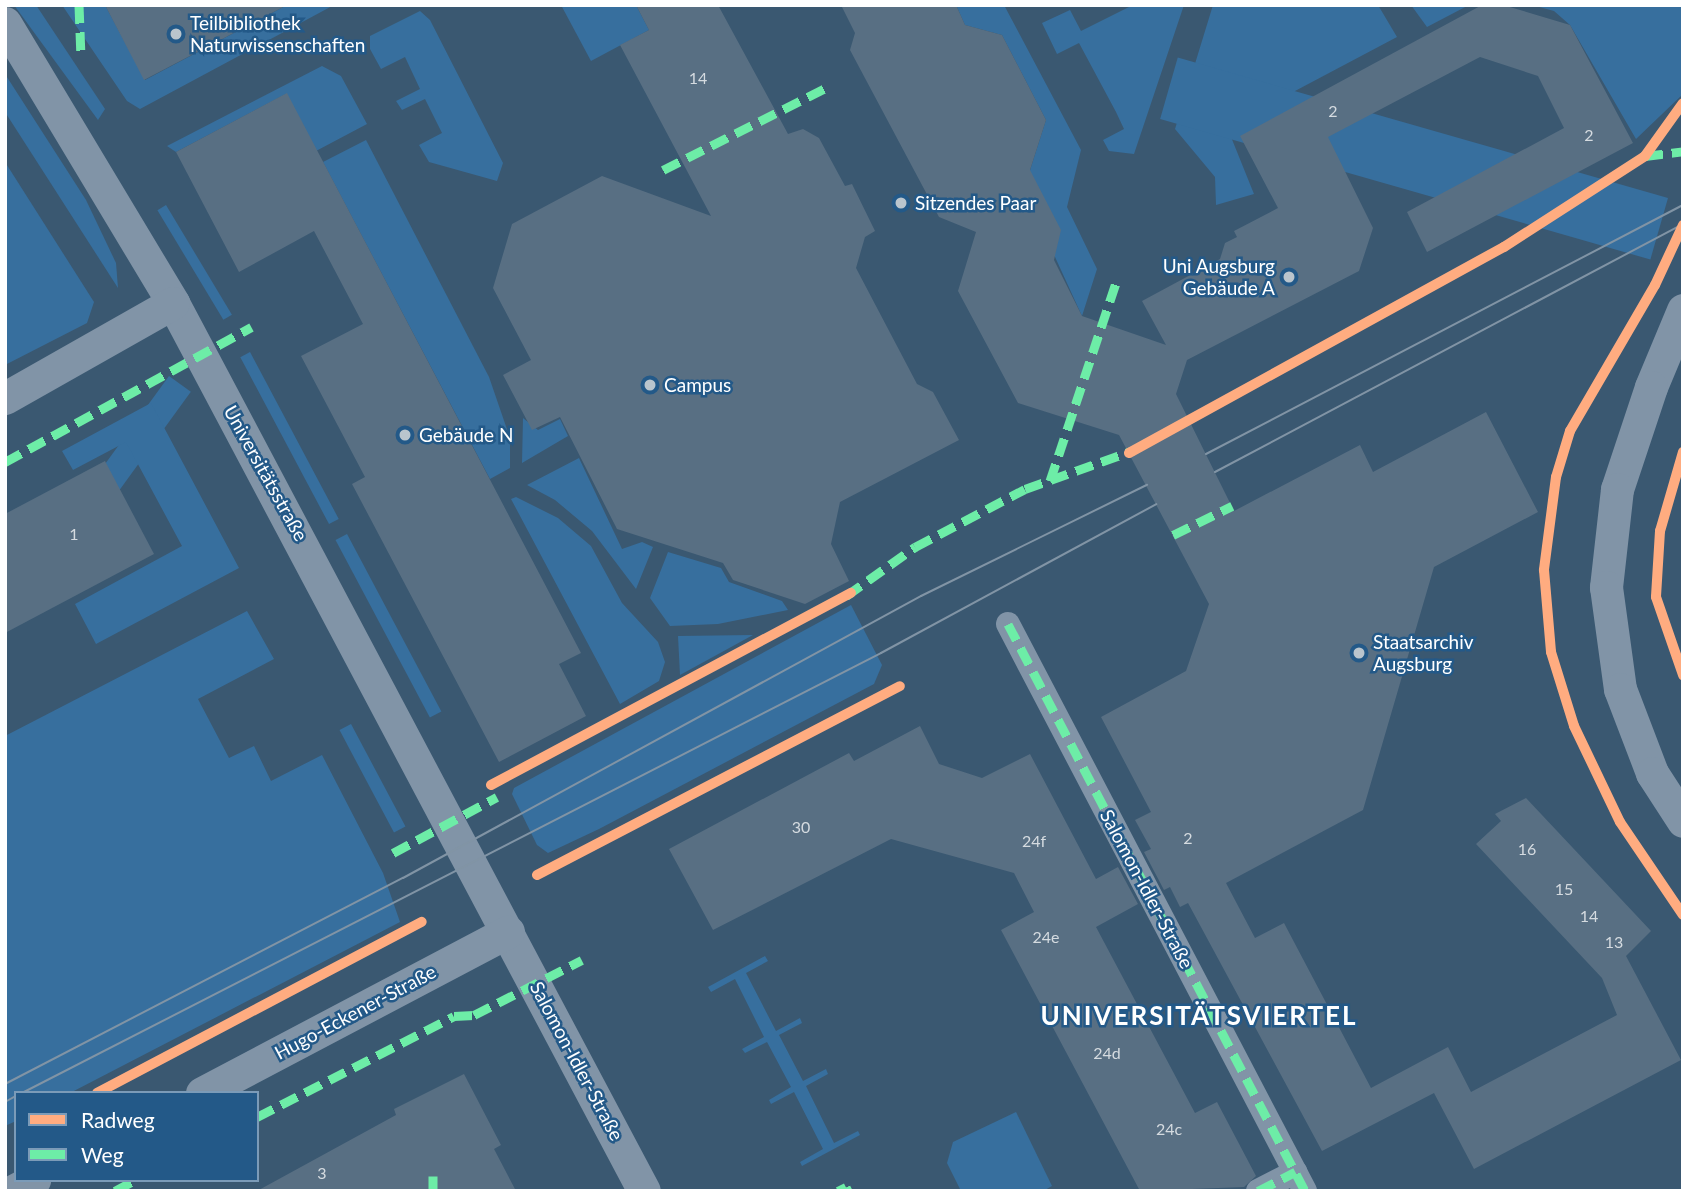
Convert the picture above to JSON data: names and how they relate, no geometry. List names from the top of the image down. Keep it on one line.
{"streets":{"street":["Universitätsstraße","Salomon-Idler-Straße","Hugo-Eckener-Straße"]},"crossings":[["Universitätsstraße","Salomon-Idler-Straße"],["Universitätsstraße","Hugo-Eckener-Straße"],["Salomon-Idler-Straße","Hugo-Eckener-Straße"]],"districts":["UNIVERSITÄTSVIERTEL"],"places":["Teilbibliothek Naturwissenschaften","Sitzendes Paar","Uni Augsburg Gebäude A","Campus","Gebäude N","Staatsarchiv Augsburg"],"house_numbers":["14","2","2","1","30","2","24f","16","15","14","24e","13","24d","24c","3"],"legend":["Radweg","Weg"]}
